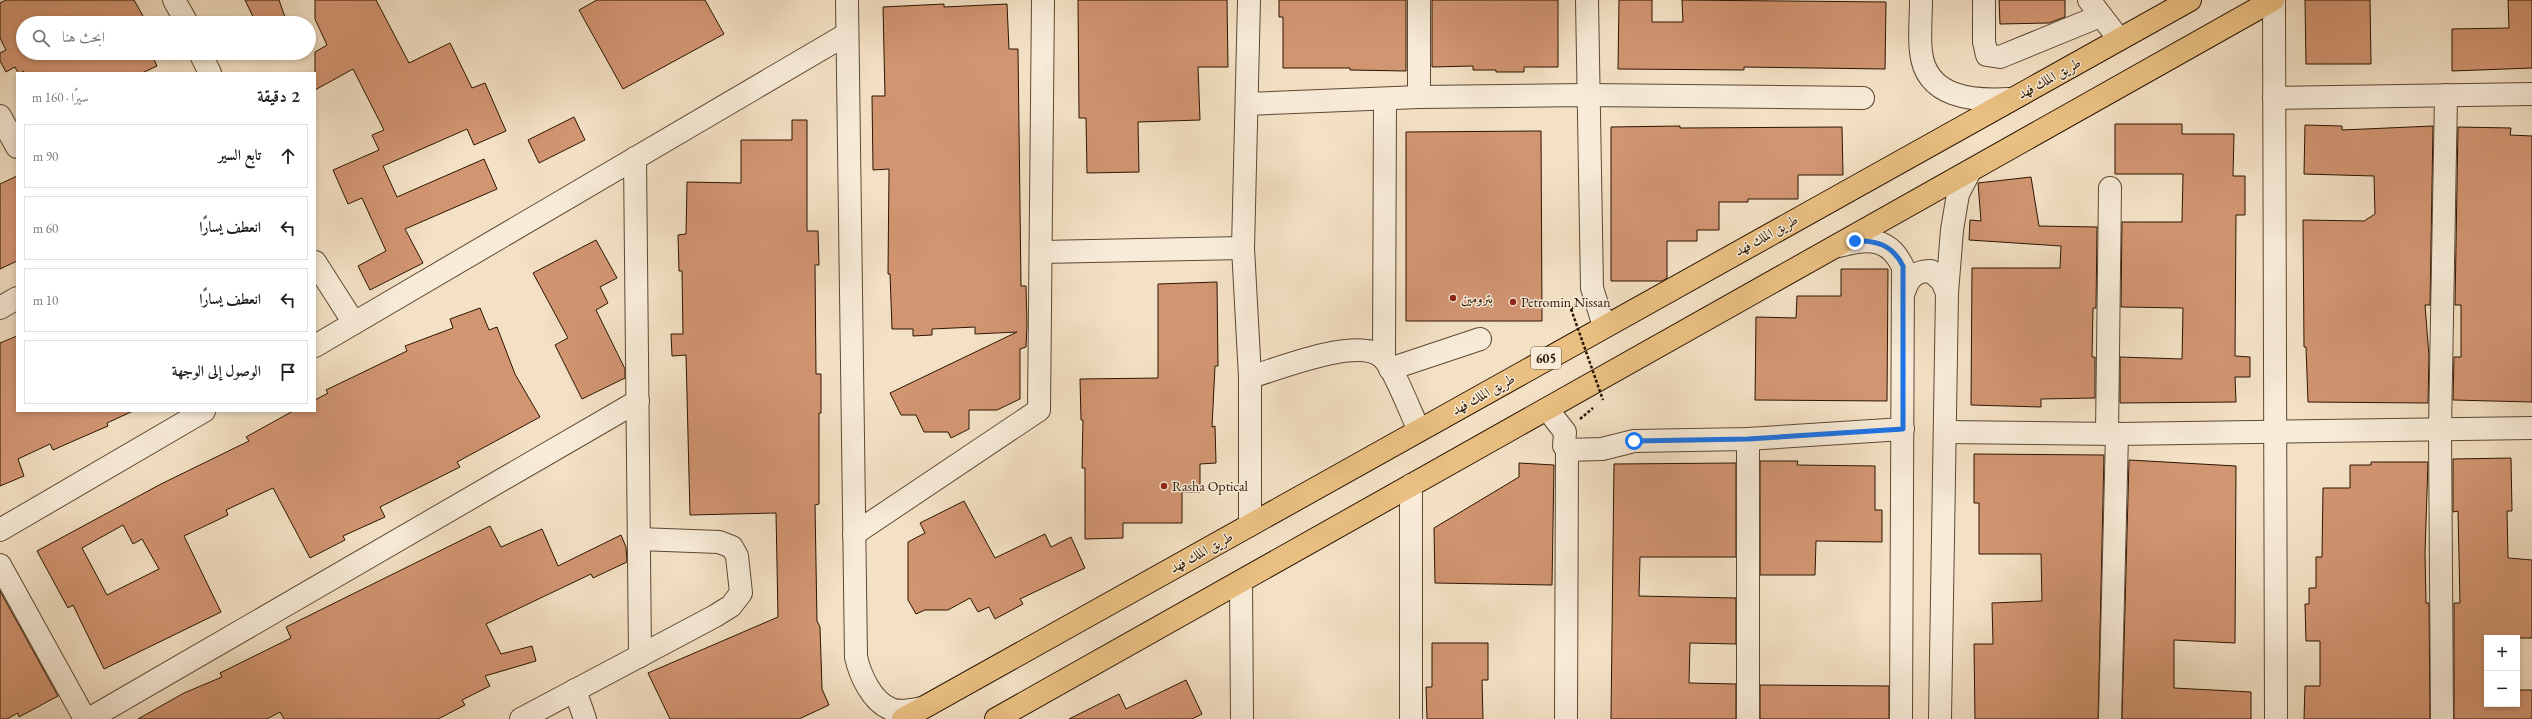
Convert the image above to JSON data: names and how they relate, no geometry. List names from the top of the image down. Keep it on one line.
{"streets":{"highway":["طريق الملك فهد","605"]},"places":["بترومين","Petromin Nissan","Rasha Optical"],"page":{"search":"ابحث هنا","heading":["2 دقيقة","سيرًا · 160 m"],"list":[["تابع السير","90 m"],["انعطف يسارًا","60 m"],["انعطف يسارًا","10 m"],"الوصول إلى الوجهة"],"map_buttons":["+","−"]}}
